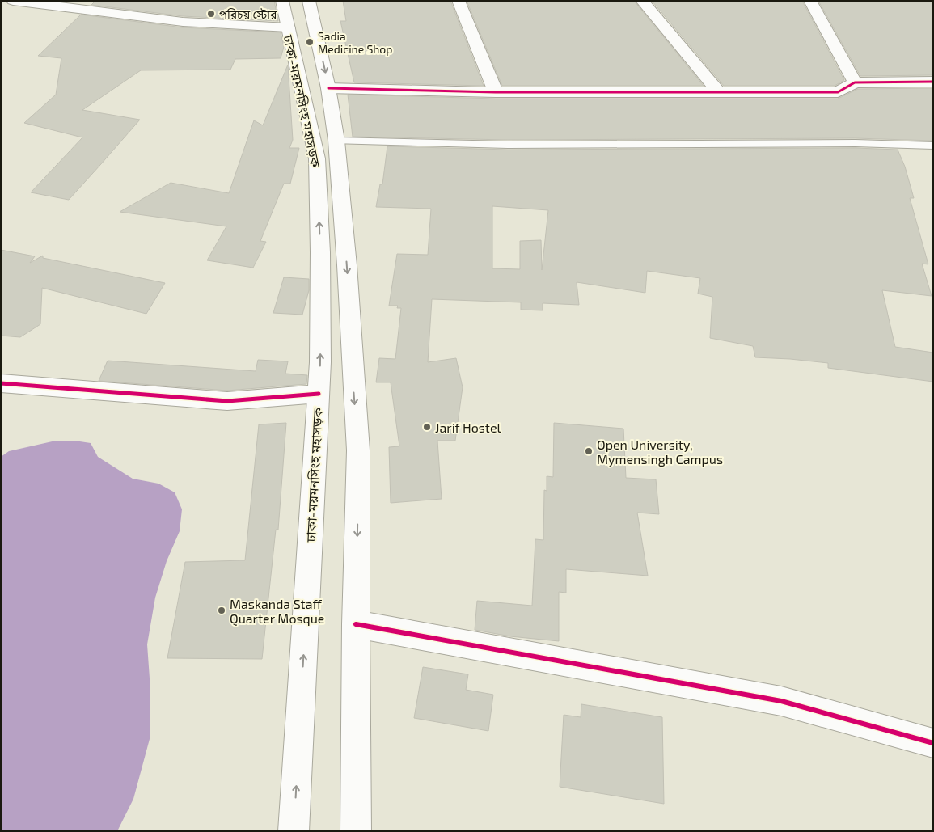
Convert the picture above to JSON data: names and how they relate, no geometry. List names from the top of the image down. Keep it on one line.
{"streets":{"street":["ঢাকা-ময়মনসিংহ মহাসড়ক"]},"places":["পরিচয় স্টোর","Sadia Medicine Shop","Jarif Hostel","Open University, Mymensingh Campus","Maskanda Staff Quarter Mosque"]}
